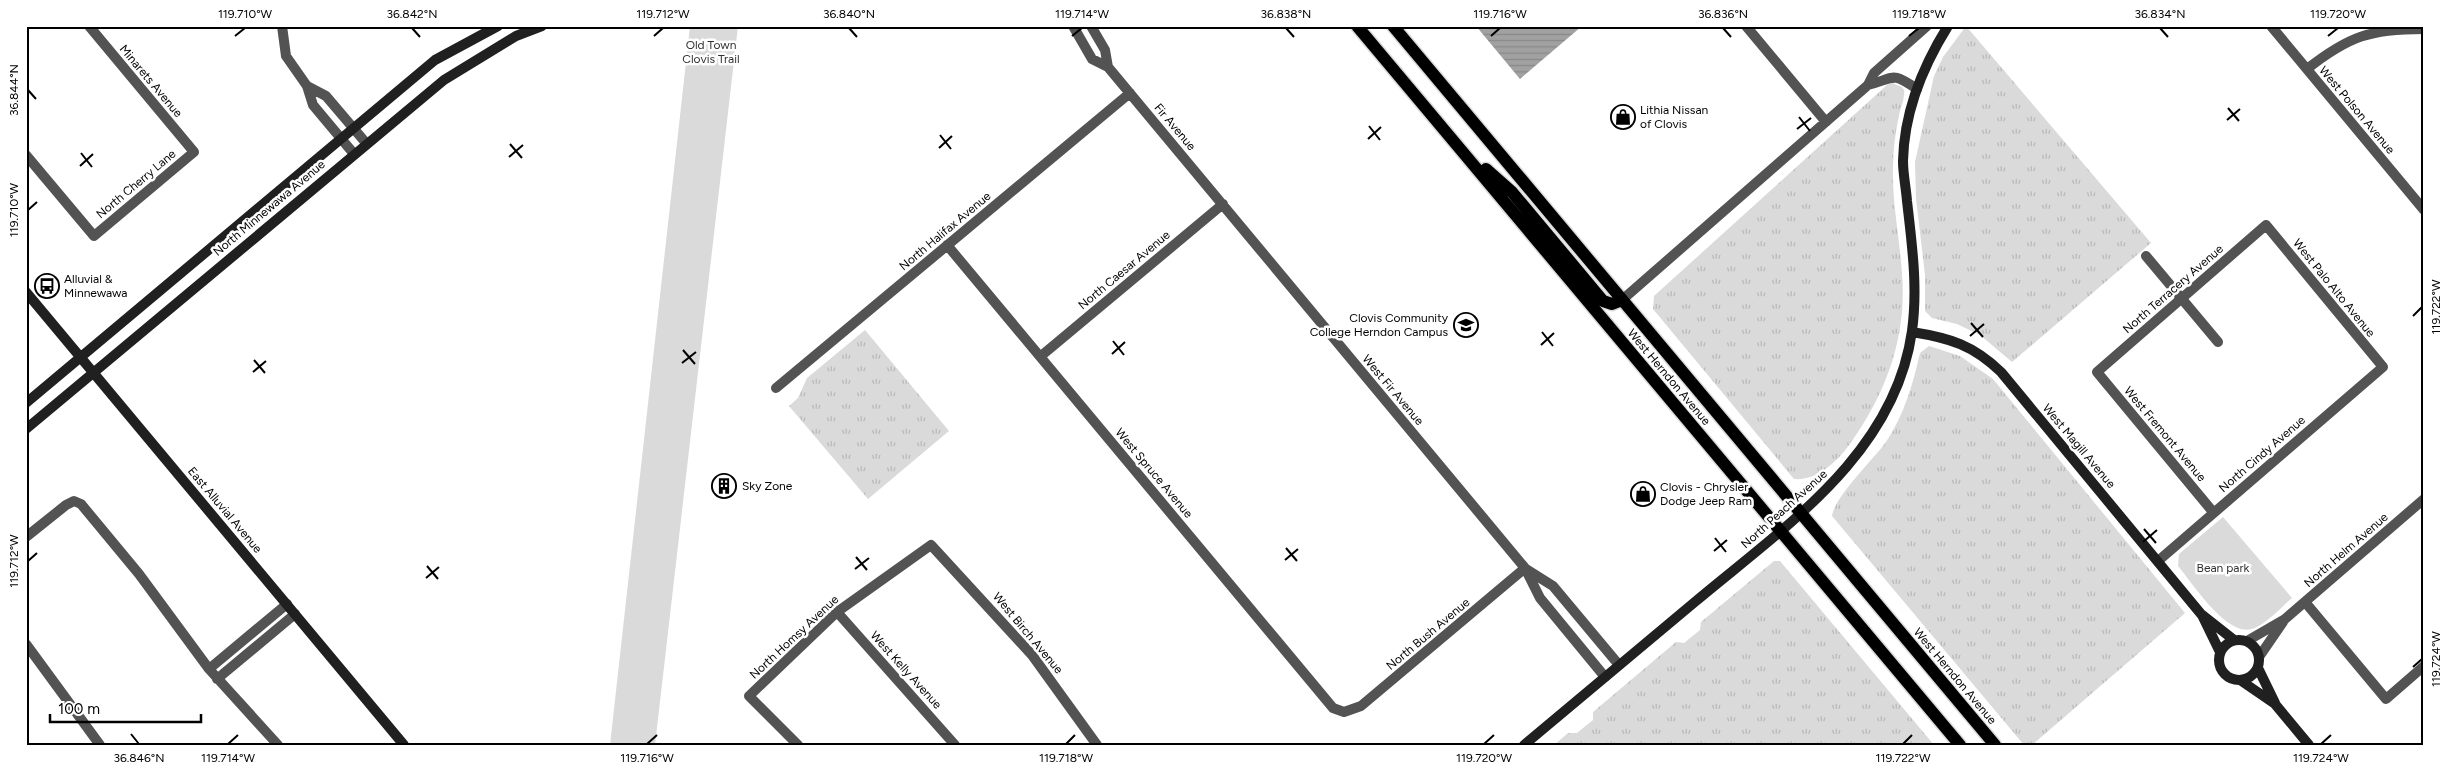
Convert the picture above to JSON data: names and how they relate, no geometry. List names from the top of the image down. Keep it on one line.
{"streets":{"main road":["West Herndon Avenue"],"street":["Minarets Avenue","West Polson Avenue","Fir Avenue","North Cherry Lane","North Minnewawa Avenue","North Halifax Avenue","North Caesar Avenue","West Palo Alto Avenue","North Terracery Avenue","West Fir Avenue","West Fremont Avenue","West Magill Avenue","North Cindy Avenue","West Spruce Avenue","North Peach Avenue","East Alluvial Avenue","North Helm Avenue","West Birch Avenue","North Bush Avenue","North Homsy Avenue","West Kelly Avenue"]},"crossings":[["Minarets Avenue","North Cherry Lane"],["Fir Avenue","North Halifax Avenue"],["Fir Avenue","North Caesar Avenue"],["Fir Avenue","West Fir Avenue"],["North Minnewawa Avenue","East Alluvial Avenue"],["North Halifax Avenue","West Spruce Avenue"],["North Caesar Avenue","West Fir Avenue"],["North Caesar Avenue","West Spruce Avenue"],["West Palo Alto Avenue","North Terracery Avenue"],["West Palo Alto Avenue","North Cindy Avenue"],["North Terracery Avenue","West Fremont Avenue"],["West Herndon Avenue","North Peach Avenue"],["West Fir Avenue","North Peach Avenue"],["West Fir Avenue","North Bush Avenue"],["West Fremont Avenue","North Cindy Avenue"],["West Magill Avenue","North Cindy Avenue"],["West Magill Avenue","North Peach Avenue"],["West Magill Avenue","North Helm Avenue"],["West Spruce Avenue","North Bush Avenue"],["West Birch Avenue","North Homsy Avenue"],["North Homsy Avenue","West Kelly Avenue"]],"parks":["Old Town Clovis Trail","Bean park"],"places":{"shop":["Lithia Nissan of Clovis","Clovis - Chrysler Dodge Jeep Ram"],"bus stop":["Alluvial & Minnewawa"],"school or university":["Clovis Community College Herndon Campus"],"building":["Sky Zone"]},"scale_bar":"100 m","coordinates":["119.710°W","36.842°N","119.712°W","36.840°N","119.714°W","36.838°N","119.716°W","36.836°N","119.718°W","36.834°N","119.720°W","36.844°N","119.722°W","119.724°W","36.846°N"]}
